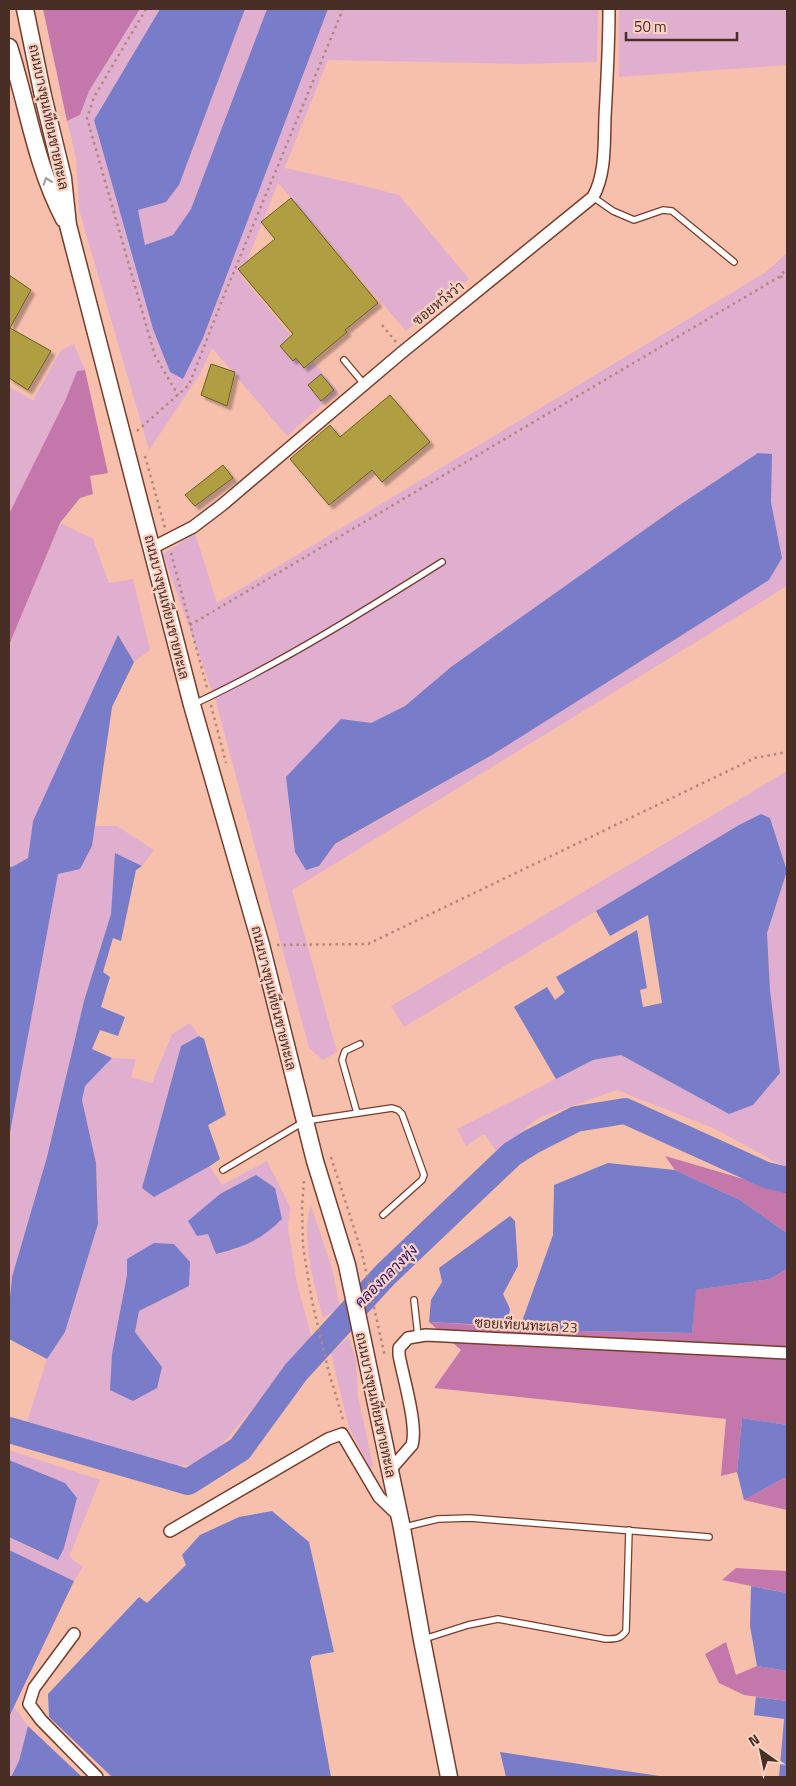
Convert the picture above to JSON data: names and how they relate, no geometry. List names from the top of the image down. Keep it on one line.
{"streets":{"main road":["ถนนบางขุนเทียนชายทะเล"],"street":["ซอยหวังว่า","ซอยเทียนทะเล 23"]},"crossings":[["ถนนบางขุนเทียนชายทะเล","ซอยหวังว่า"]],"water":["คลองกลางทุ่ง"],"scale_bar":"50 m","north":"top left"}
